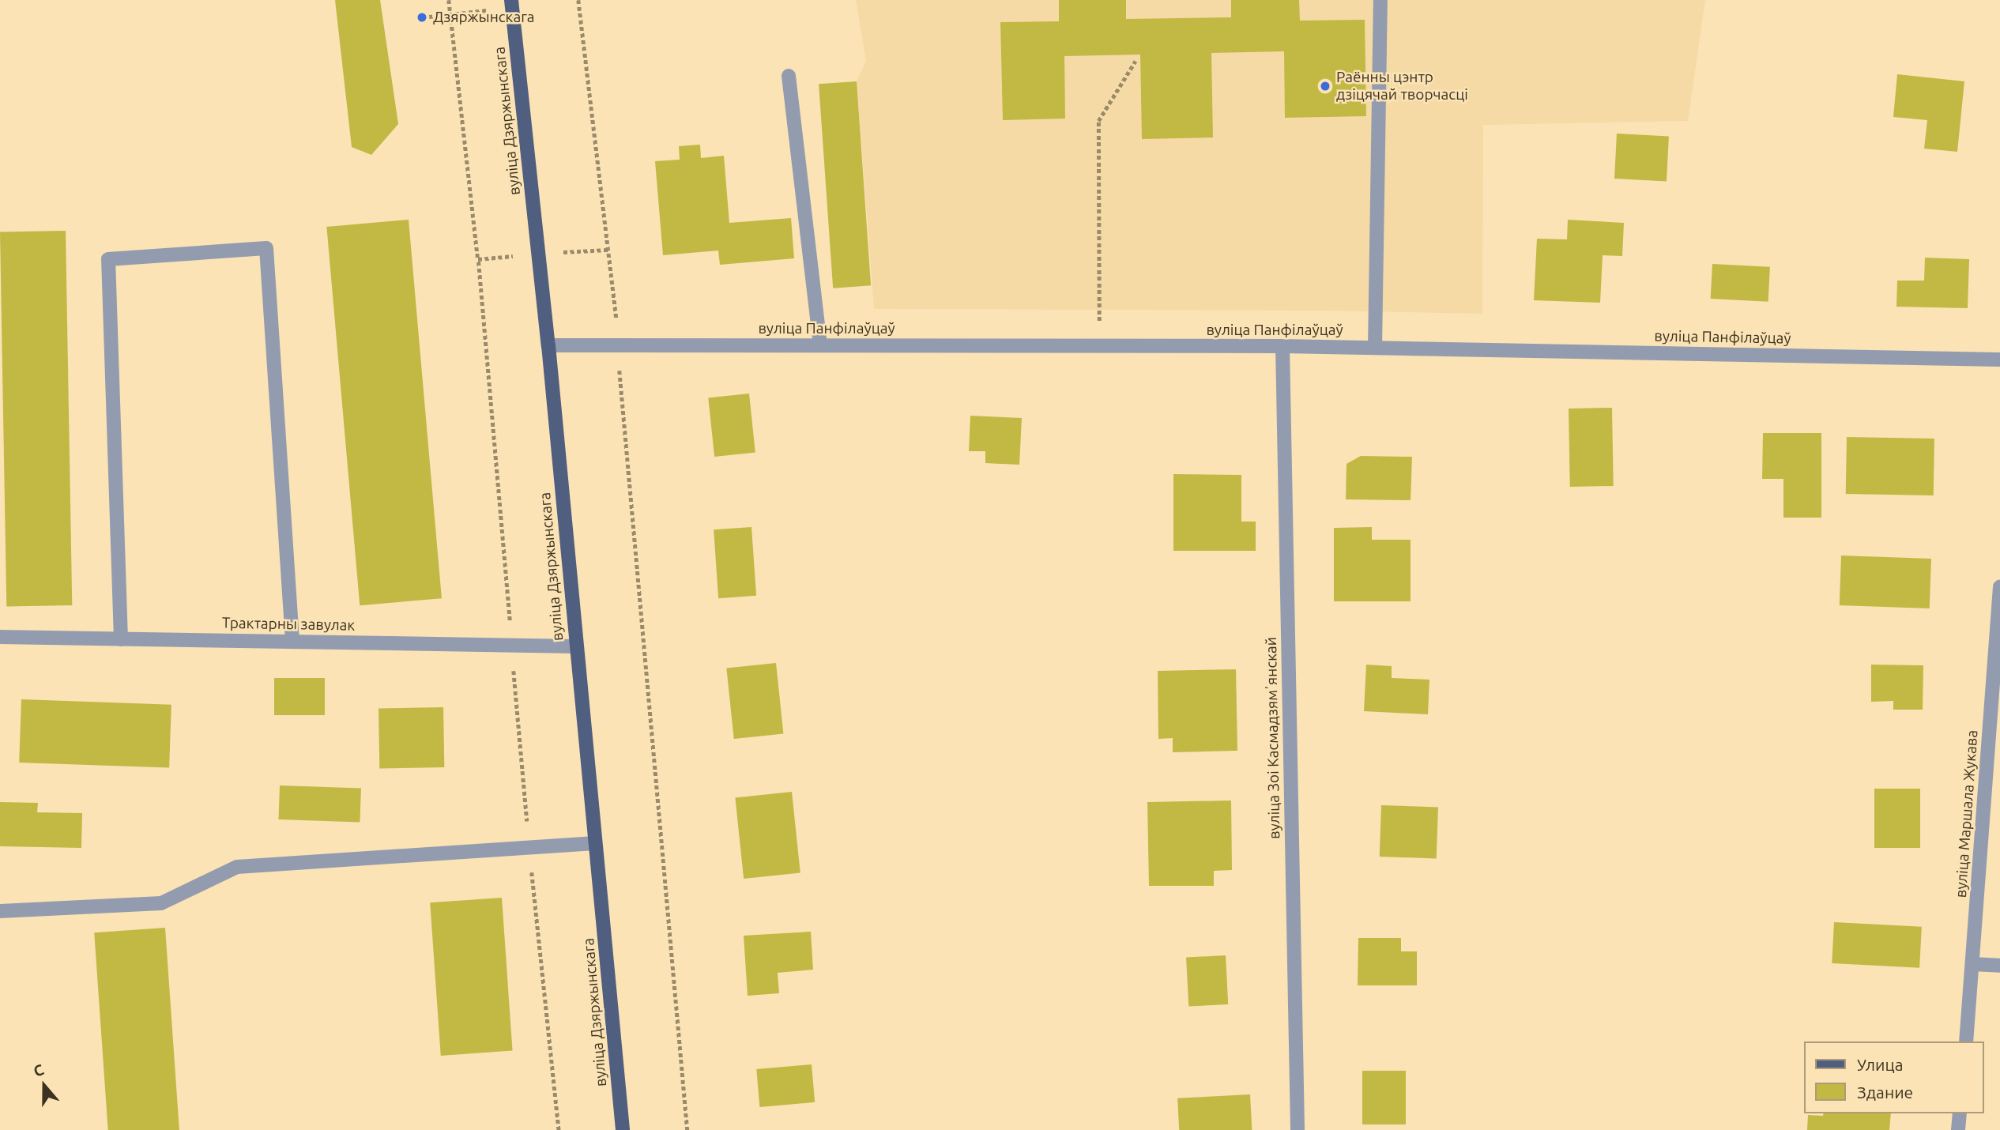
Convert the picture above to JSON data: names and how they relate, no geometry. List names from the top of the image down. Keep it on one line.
{"streets":{"main road":["вуліца Дзяржынскага"],"street":["вуліца Панфілаўцаў","Трактарны завулак","вуліца Зоі Касмадзямʼянскай","вуліца Маршала Жукава"]},"crossings":[["вуліца Дзяржынскага","вуліца Панфілаўцаў"],["вуліца Дзяржынскага","Трактарны завулак"],["вуліца Панфілаўцаў","вуліца Зоі Касмадзямʼянскай"]],"places":["Дзяржынскага","Раённы цэнтр дзіцячай творчасці"],"legend":["Улица","Здание"],"north":"top"}
